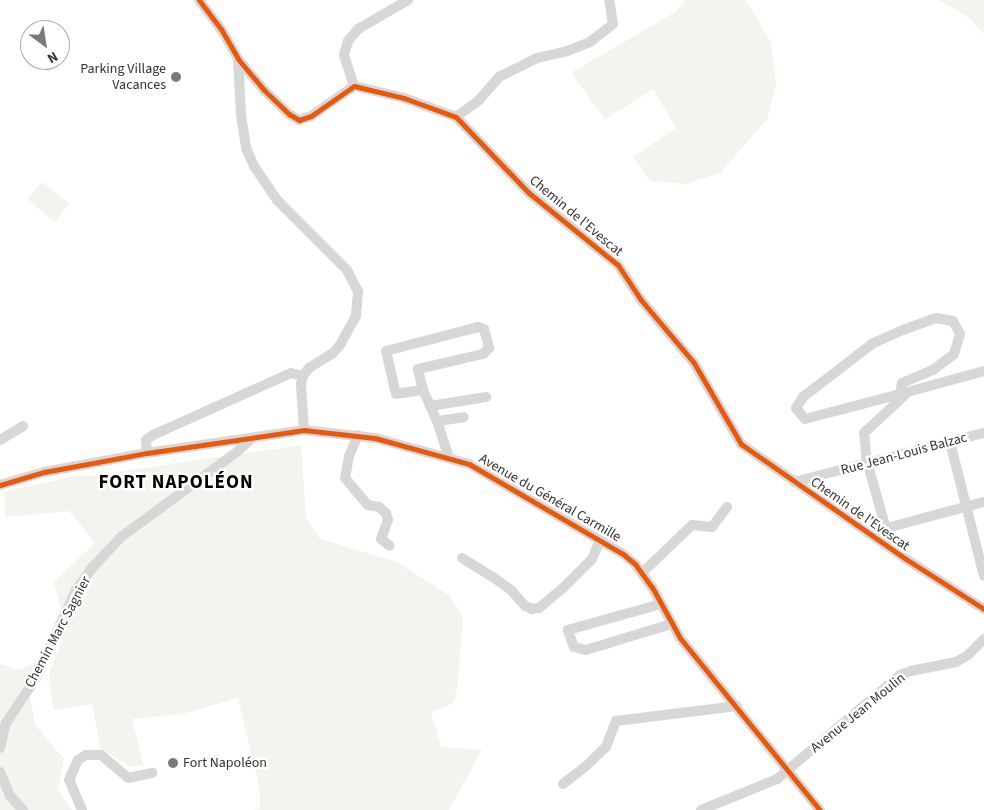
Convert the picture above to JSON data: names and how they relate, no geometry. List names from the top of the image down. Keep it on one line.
{"streets":{"street":["Chemin de l'Evescat","Rue Jean-Louis Balzac","Avenue du Général Carmille","Chemin Marc Sagnier","Avenue Jean Moulin"]},"crossings":[["Chemin de l'Evescat","Rue Jean-Louis Balzac"],["Avenue du Général Carmille","Chemin Marc Sagnier"],["Avenue du Général Carmille","Avenue Jean Moulin"]],"districts":["FORT NAPOLÉON"],"places":["Parking Village Vacances","Fort Napoléon"],"north":"bottom right"}
